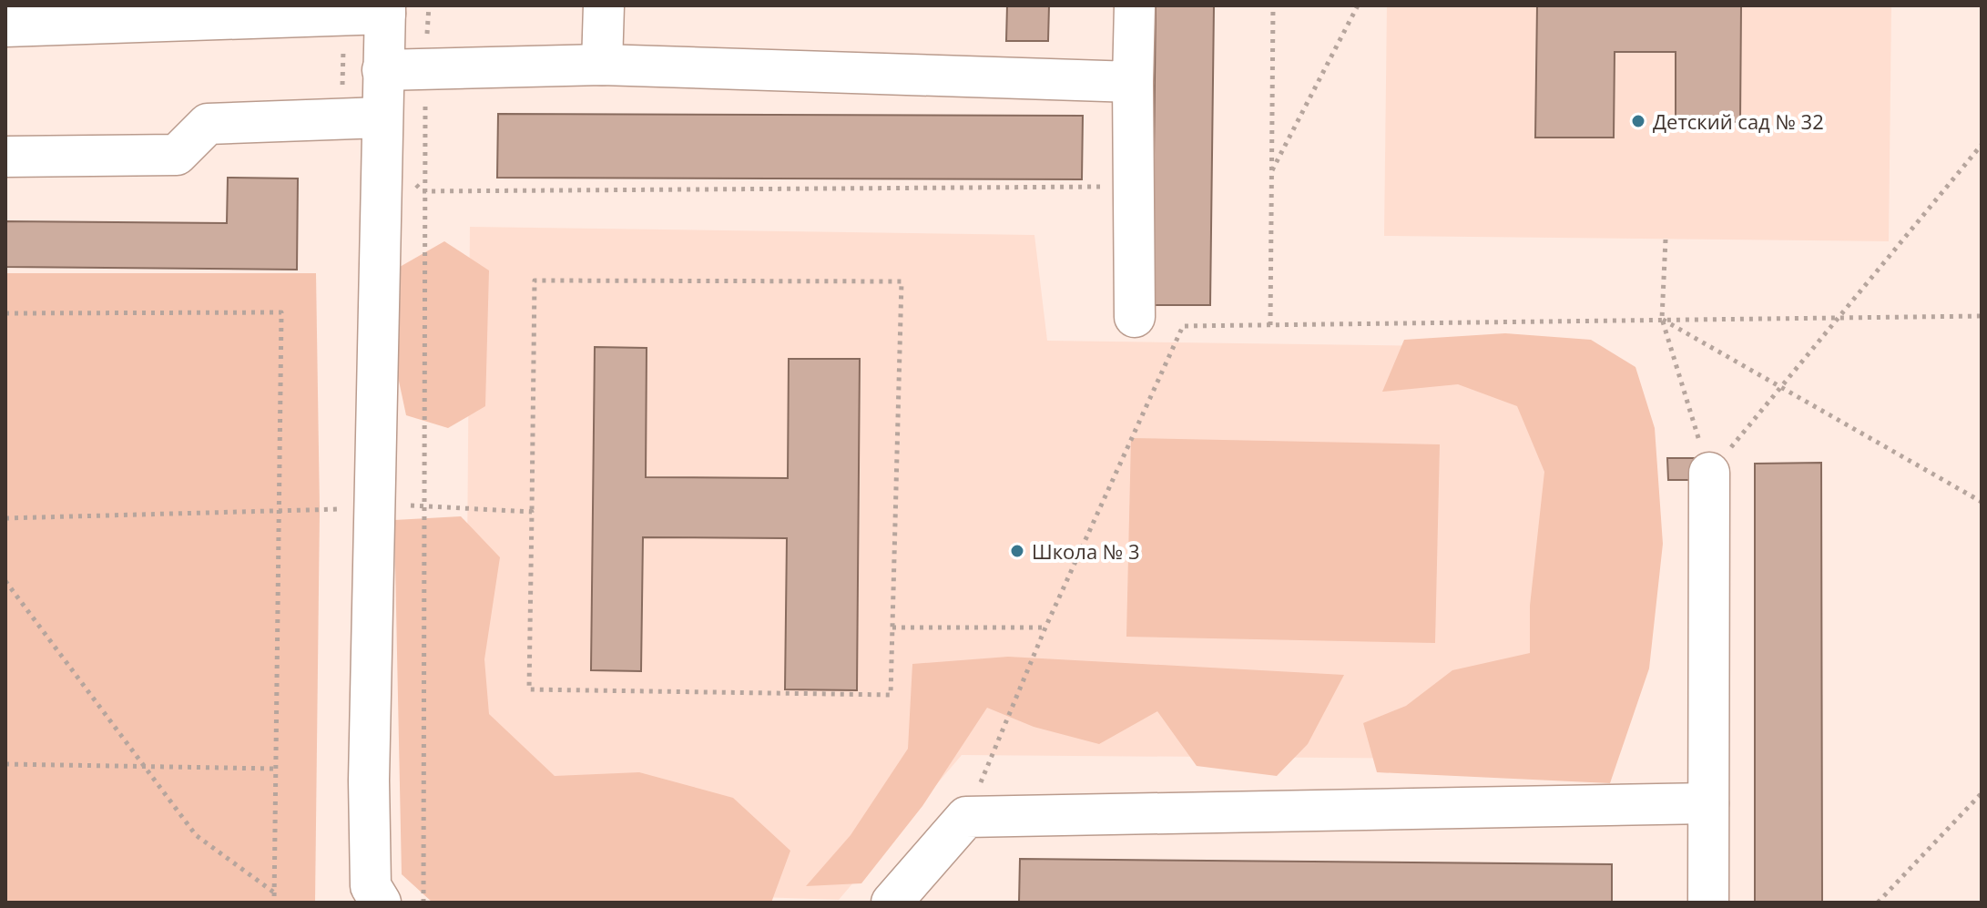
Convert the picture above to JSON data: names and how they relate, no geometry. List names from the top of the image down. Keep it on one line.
{"places":["Детский сад № 32","Школа № 3"]}
